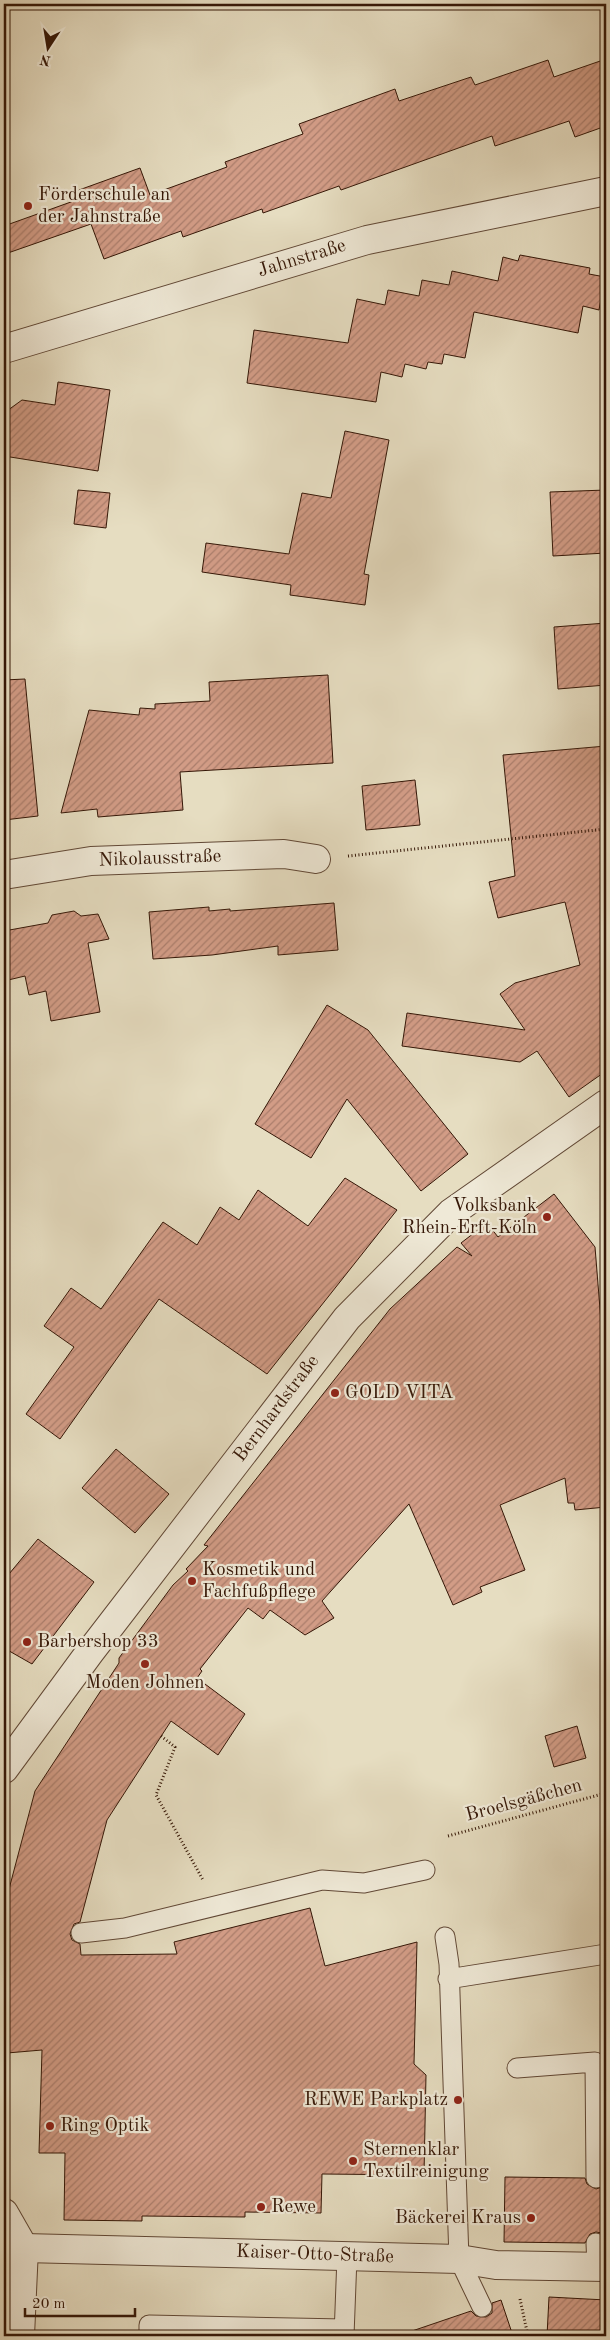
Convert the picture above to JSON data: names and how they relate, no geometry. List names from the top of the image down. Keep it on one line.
{"streets":{"street":["Jahnstraße","Nikolausstraße","Bernhardstraße","Kaiser-Otto-Straße"],"path":["Broelsgäßchen"]},"places":["Förderschule an der Jahnstraße","Volksbank Rhein-Erft-Köln","GOLD VITA","Kosmetik und Fachfußpflege","Barbershop 33","Moden Johnen","REWE Parkplatz","Ring Optik","Sternenklar Textilreinigung","Rewe","Bäckerei Kraus"],"scale_bar":"20 m","north":"bottom"}
